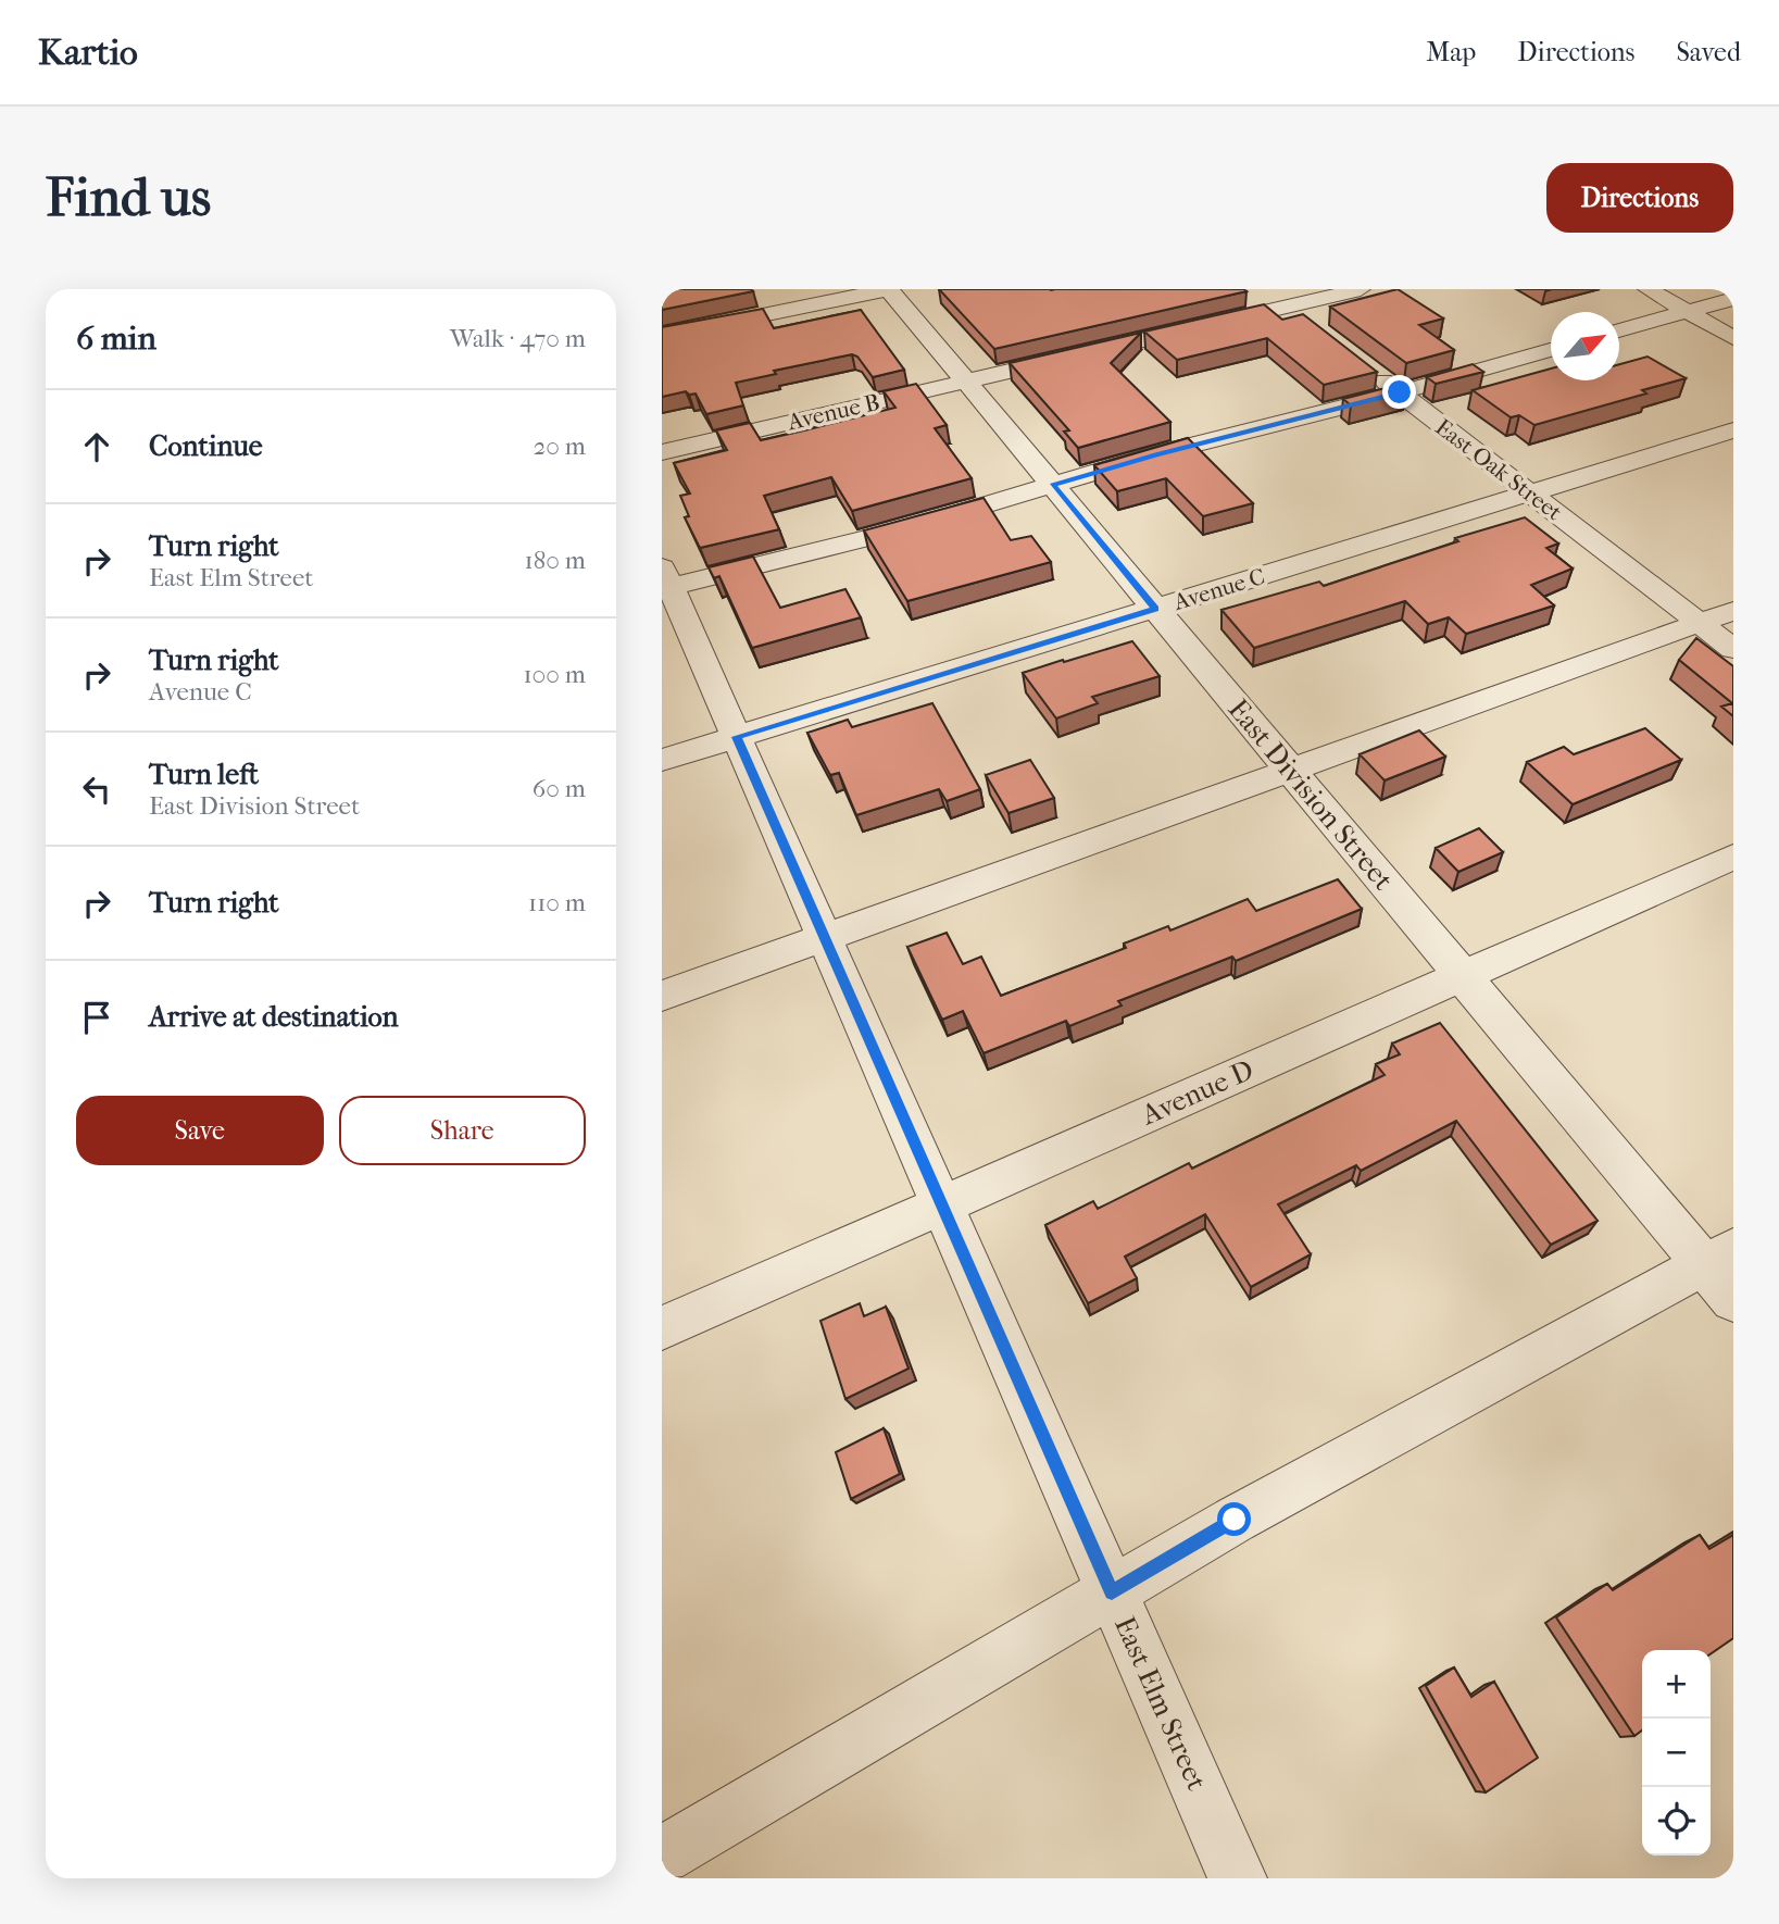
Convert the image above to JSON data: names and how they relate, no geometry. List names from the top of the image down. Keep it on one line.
{"streets":{"street":["Avenue B","East Oak Street","Avenue C","East Division Street","Avenue D","East Elm Street"]},"crossings":[["Avenue B","East Division Street"],["East Oak Street","Avenue C"],["Avenue C","East Division Street"],["Avenue C","East Elm Street"],["East Division Street","Avenue D"],["Avenue D","East Elm Street"]],"north":"top right","page":{"header":"Kartio","nav":["Map","Directions","Saved"],"buttons":["Directions",["Save","Share"]],"title":"Find us","heading":["6 min","Walk · 470 m"],"list":[["Continue","20 m"],["Turn right","East Elm Street","180 m"],["Turn right","Avenue C","100 m"],["Turn left","East Division Street","60 m"],["Turn right","110 m"],"Arrive at destination"],"map_buttons":["+","−"]}}
